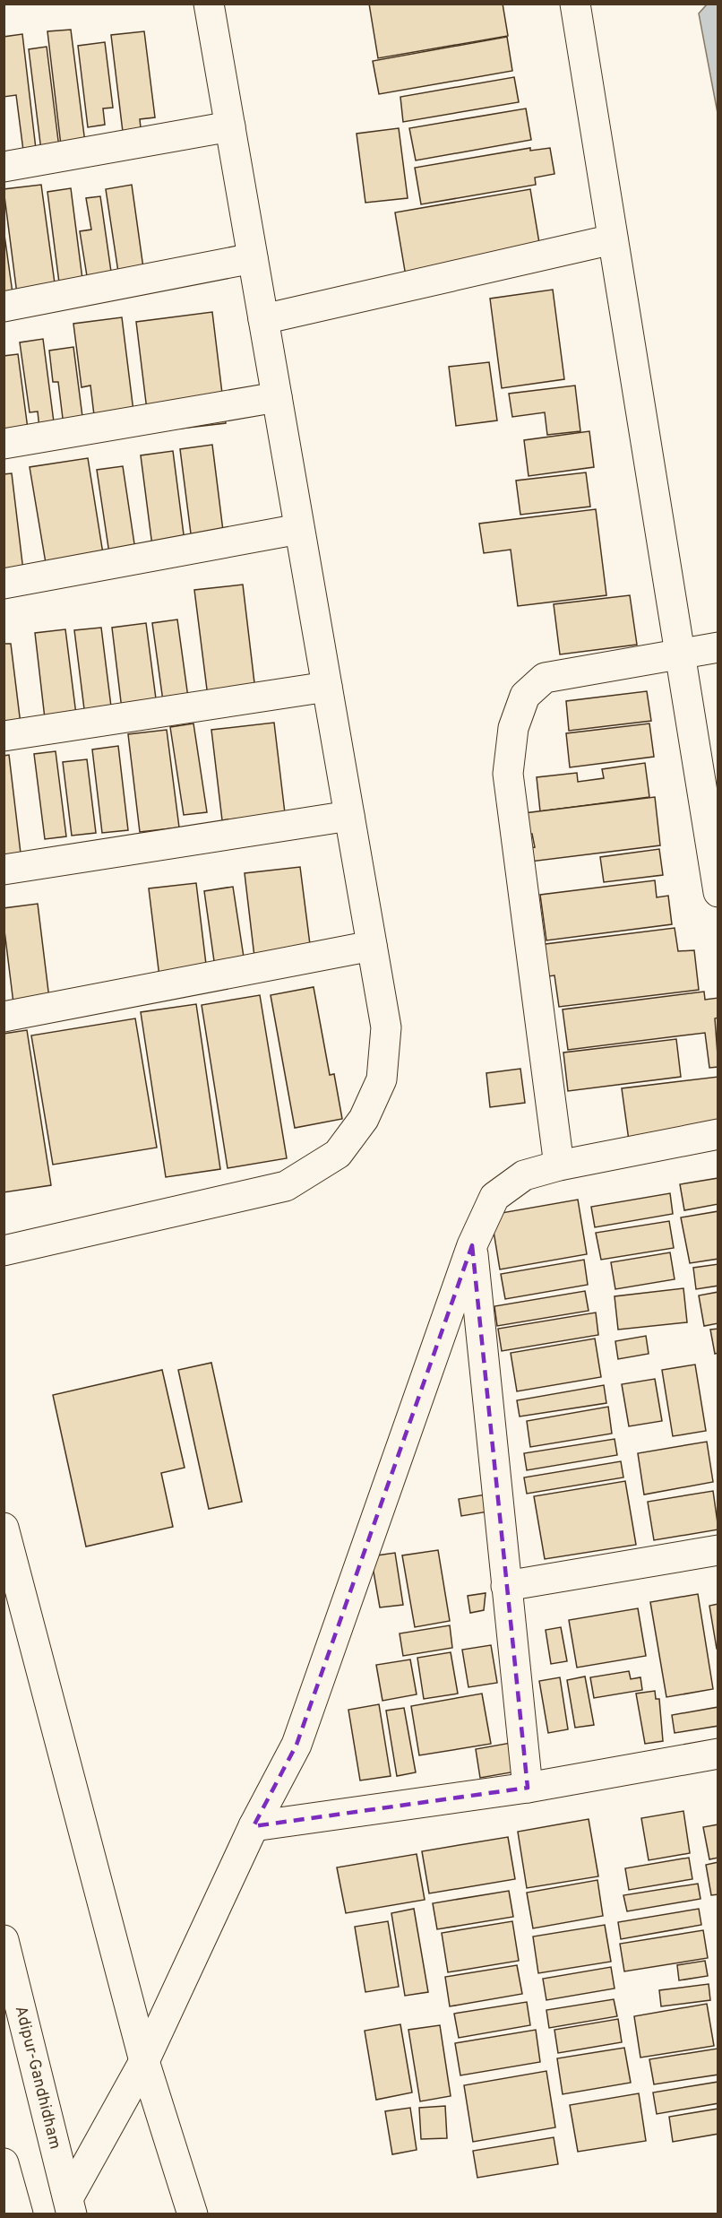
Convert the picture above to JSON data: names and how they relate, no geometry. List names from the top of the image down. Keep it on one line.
{"streets":{"street":["Adipur-Gandhidham"]}}
